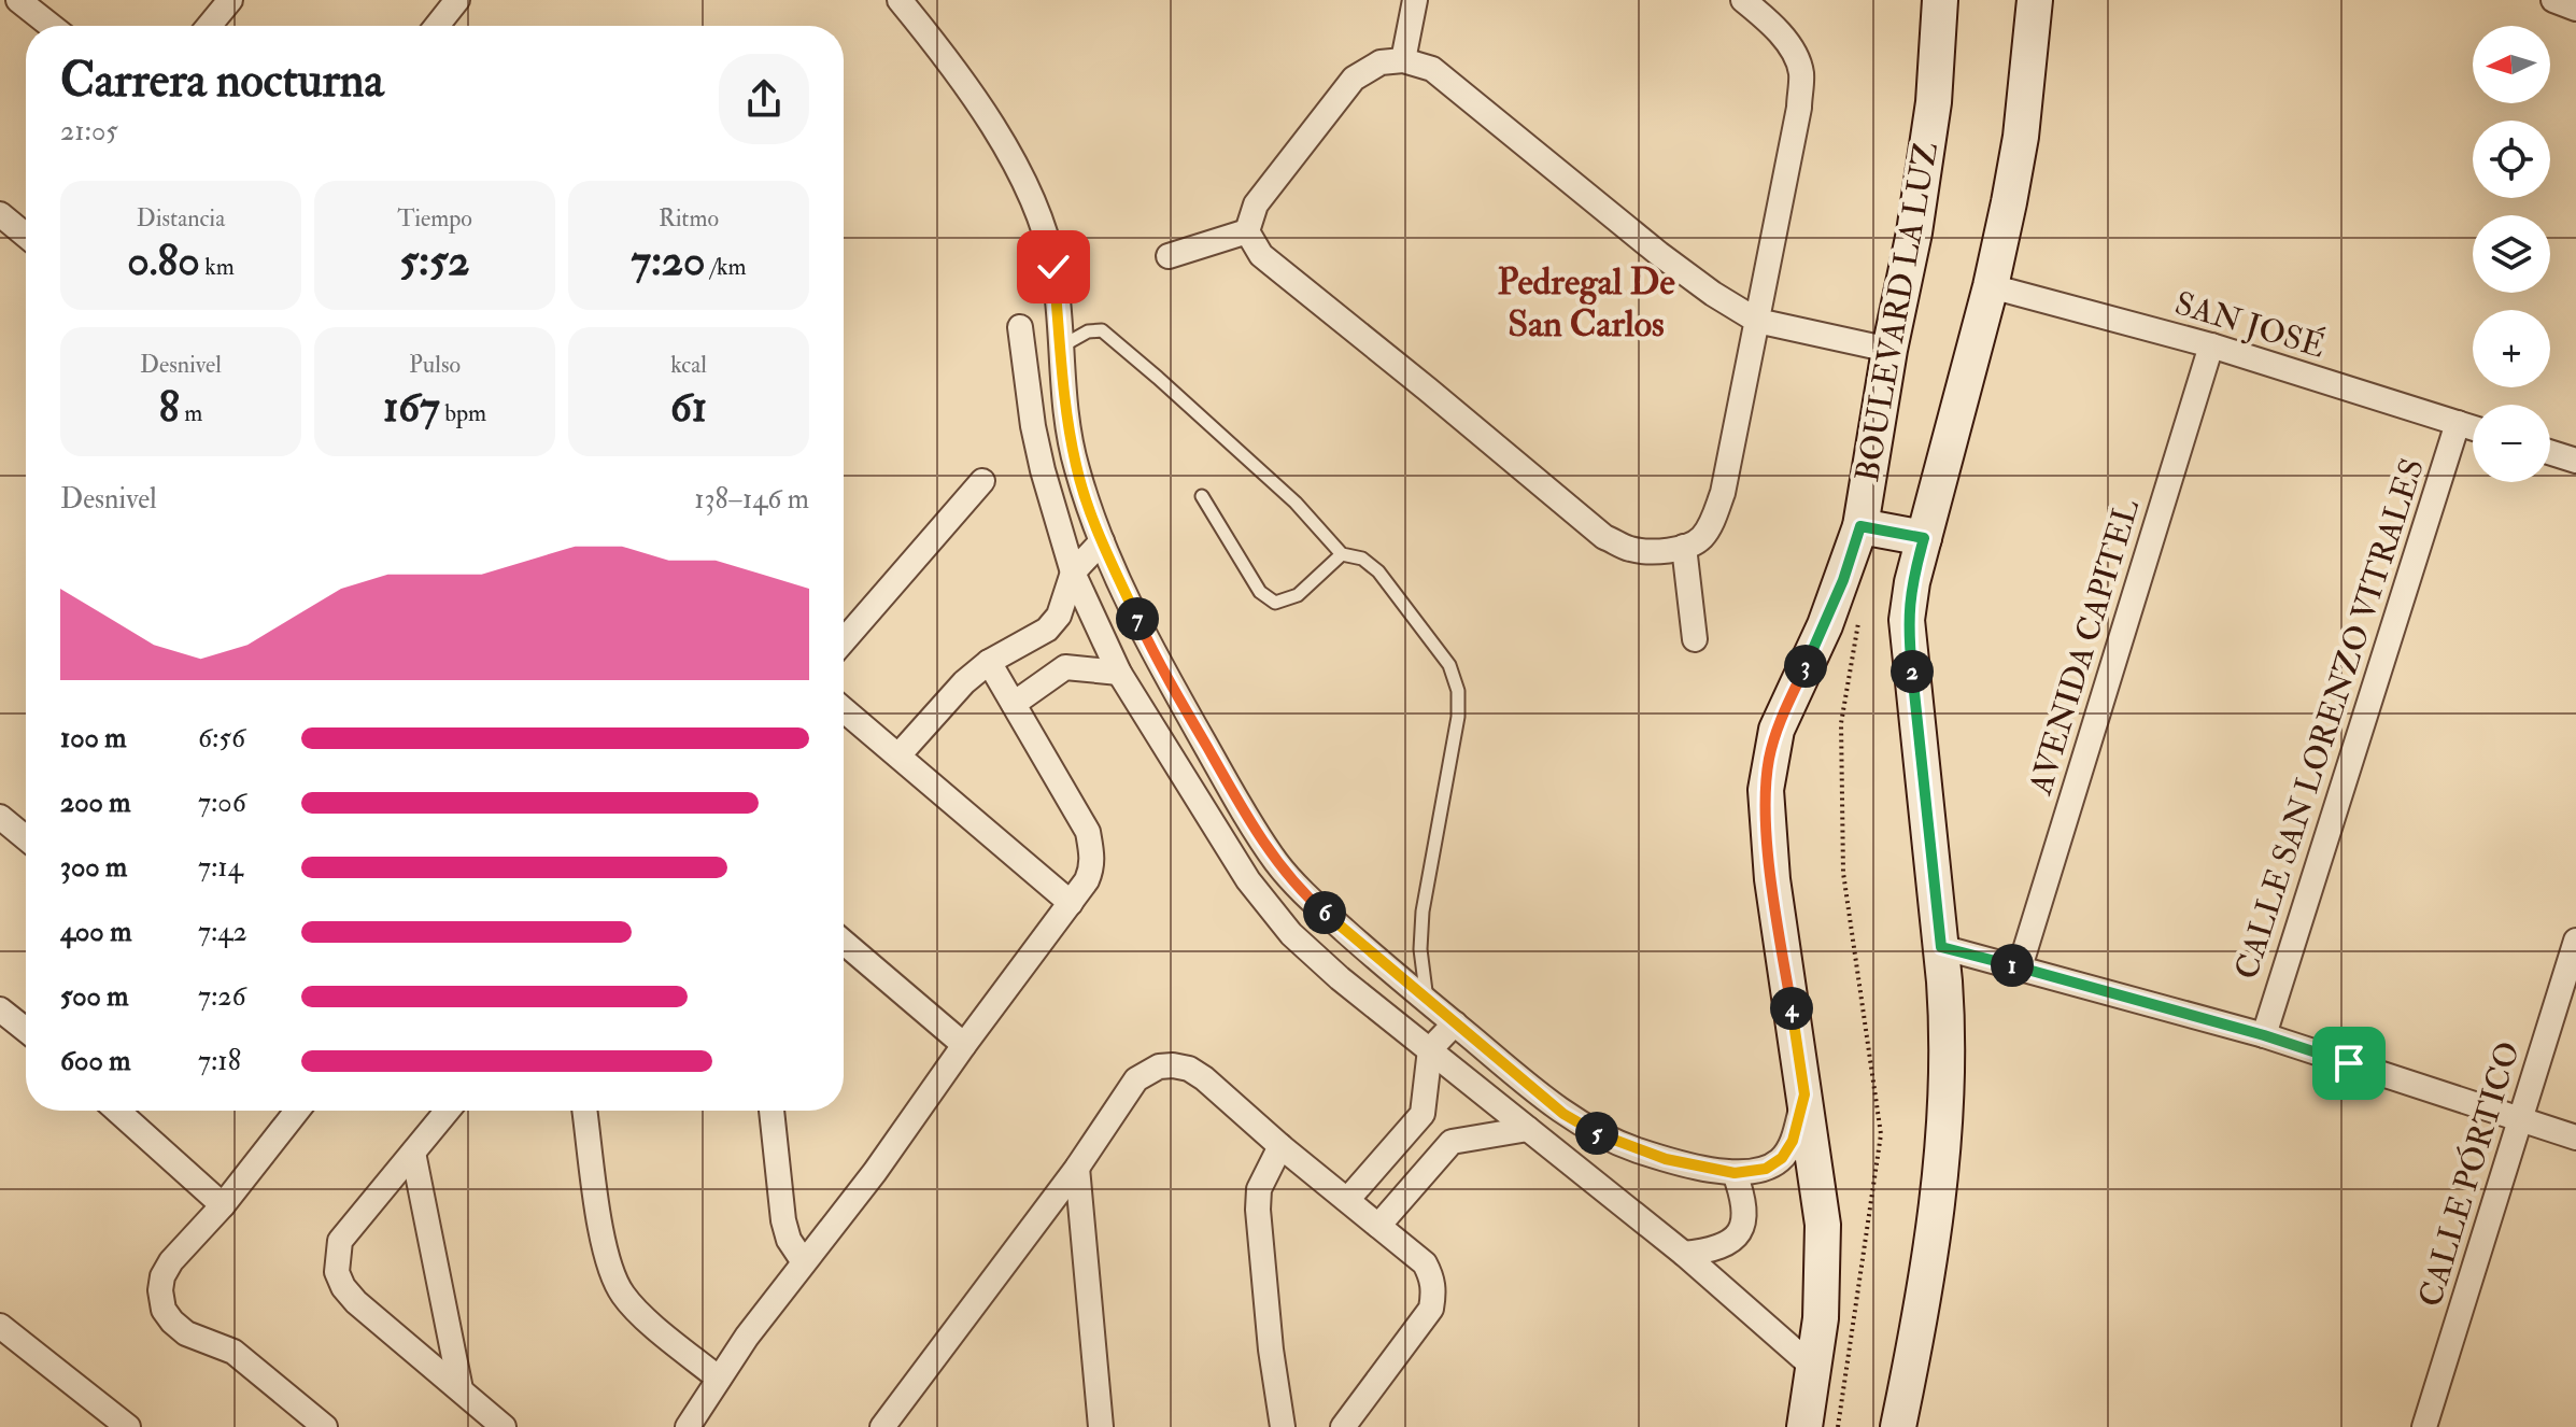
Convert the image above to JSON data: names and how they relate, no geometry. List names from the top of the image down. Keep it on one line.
{"streets":{"main road":["BOULEVARD LA LUZ"],"street":["SAN JOSÉ","AVENIDA CAPITEL","CALLE SAN LORENZO VITRALES","CALLE PÓRTICO"]},"crossings":[["SAN JOSÉ","AVENIDA CAPITEL"],["SAN JOSÉ","CALLE SAN LORENZO VITRALES"]],"districts":["Pedregal De San Carlos"],"north":"left","page":{"map_buttons":["+","−"],"heading":["Carrera nocturna","21:05"],"stats":[["Distancia","0.80 km"],["Tiempo","5:52"],["Ritmo","7:20 /km"],["Desnivel","8 m"],["Pulso","167 bpm"],["kcal","61"]],"chart":["Desnivel","138–146 m"],"pins":["7","3","2","6","1","4","5"],"list":[{"name":"100 m","note":"6:56"},{"name":"200 m","note":"7:06"},{"name":"300 m","note":"7:14"},{"name":"400 m","note":"7:42"},{"name":"500 m","note":"7:26"},{"name":"600 m","note":"7:18"}]}}
